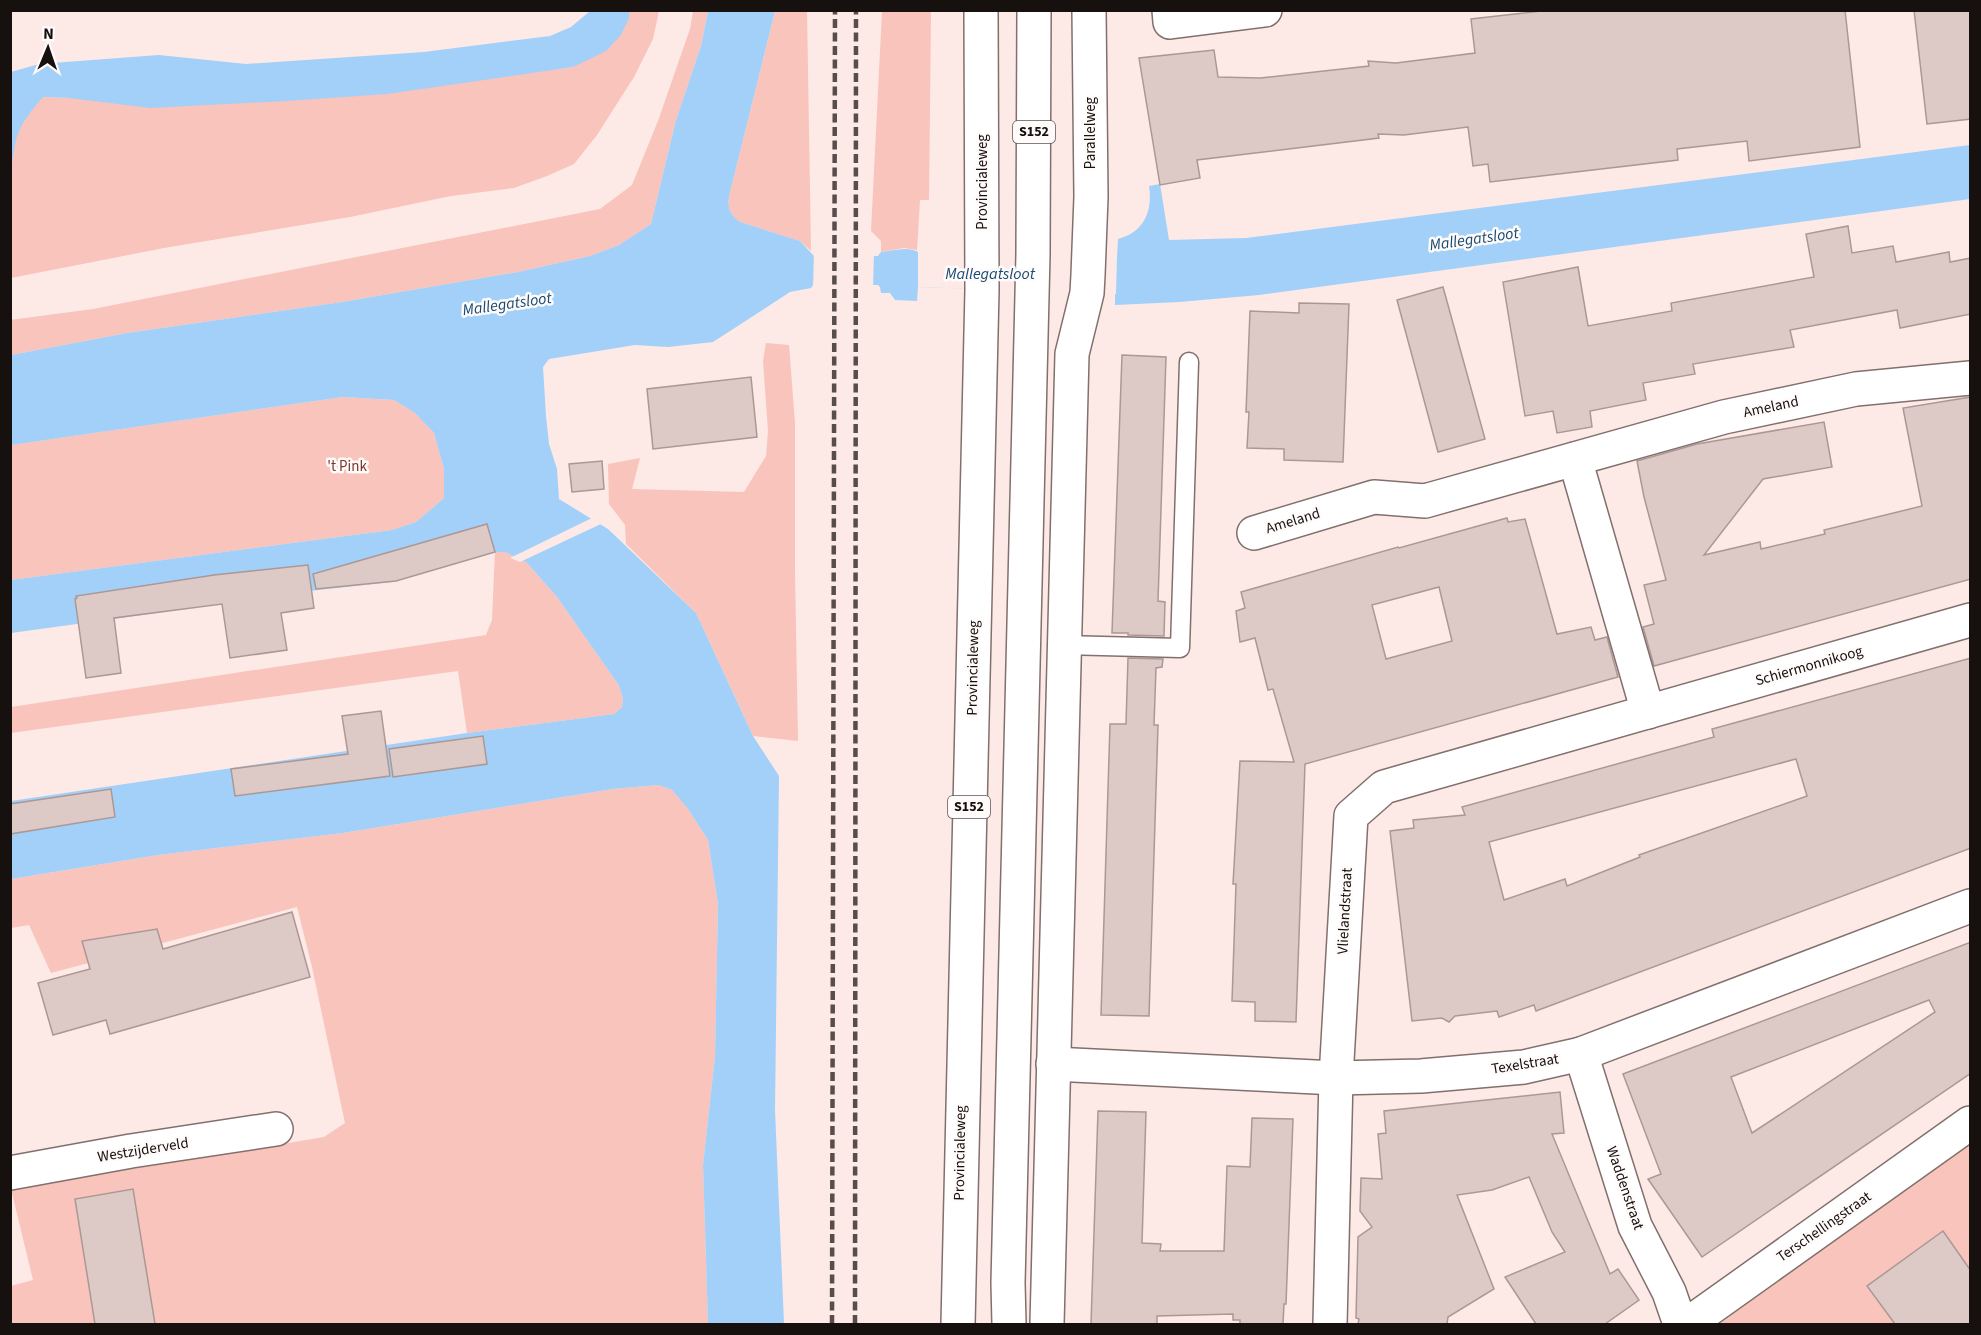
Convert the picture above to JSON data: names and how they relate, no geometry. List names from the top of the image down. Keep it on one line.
{"streets":{"street":["S152","Parallelweg","Provincialeweg","Ameland","Schiermonnikoog","Vlielandstraat","Texelstraat","Westzijderveld","Waddenstraat","Terschellingstraat"]},"crossings":[["Schiermonnikoog","Vlielandstraat"],["Vlielandstraat","Texelstraat"],["Texelstraat","Waddenstraat"],["Waddenstraat","Terschellingstraat"]],"water":["Mallegatsloot"],"parks":["'t Pink"],"north":"top"}
